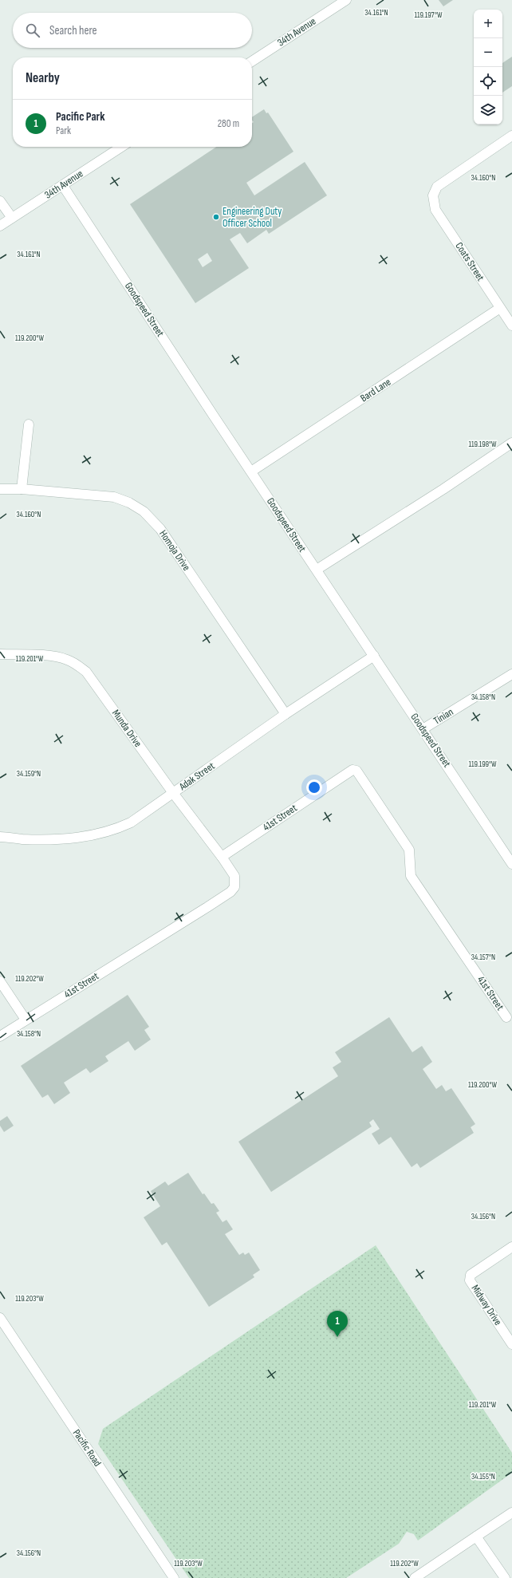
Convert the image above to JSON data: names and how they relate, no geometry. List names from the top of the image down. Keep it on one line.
{"streets":{"street":["34th Avenue","Coats Street","Goodspeed Street","Bard Lane","Homoja Drive","Tinian","Munda Drive","Adak Street","41st Street","Midway Drive","Pacific Road"]},"crossings":[["34th Avenue","Goodspeed Street"],["Coats Street","Bard Lane"],["Goodspeed Street","Bard Lane"],["Goodspeed Street","Tinian"],["Goodspeed Street","Adak Street"],["Homoja Drive","Adak Street"],["Munda Drive","Adak Street"],["Munda Drive","41st Street"]],"places":["Engineering Duty Officer School"],"page":{"map_buttons":["+","−"],"search":"Search here","heading":"Nearby","list":[{"mark":"1","name":"Pacific Park","note":"Park","value":"280 m"}],"pins":"1"},"coordinates":["34.161°N","119.197°W","34.160°N","119.200°W","119.198°W","119.201°W","34.158°N","119.199°W","34.159°N","34.157°N","119.202°W","34.156°N","119.203°W","34.155°N"]}
